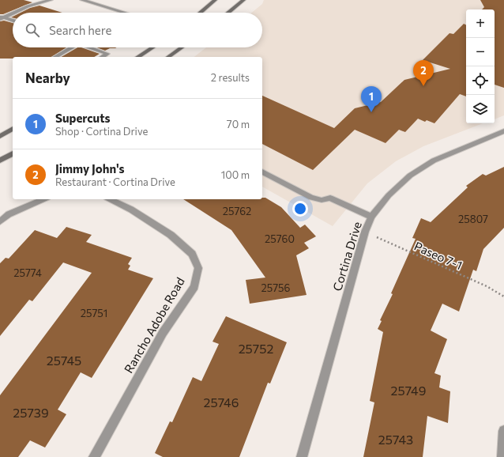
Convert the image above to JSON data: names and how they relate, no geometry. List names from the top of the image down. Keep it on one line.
{"streets":{"street":["Cortina Drive","Rancho Adobe Road"],"path":["Paseo 7-1"]},"crossings":[["Paseo 7-1","Cortina Drive"]],"house_numbers":["25762","25807","25760","25774","25756","25751","25752","25745","25749","25746","25739","25743"],"page":{"map_buttons":["+","−"],"search":"Search here","heading":["Nearby","2 results"],"pins":["2","1"],"list":[{"mark":"1","name":"Supercuts","note":"Shop · Cortina Drive","value":"70 m"},{"mark":"2","name":"Jimmy John's","note":"Restaurant · Cortina Drive","value":"100 m"}]}}
